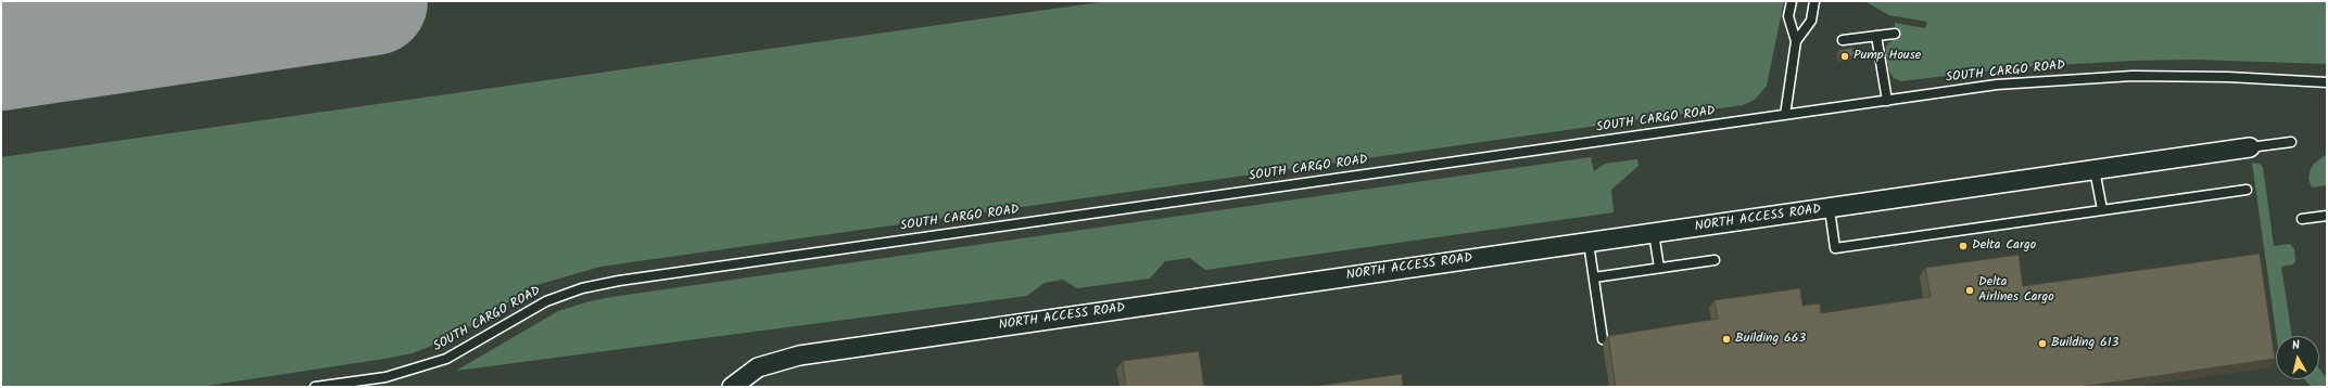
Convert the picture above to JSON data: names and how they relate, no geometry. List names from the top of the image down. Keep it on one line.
{"streets":{"street":["NORTH ACCESS ROAD"],"lane":["SOUTH CARGO ROAD"]},"places":["Pump House","Delta Cargo","Delta Airlines Cargo","Building 663","Building 613"],"north":"top"}
